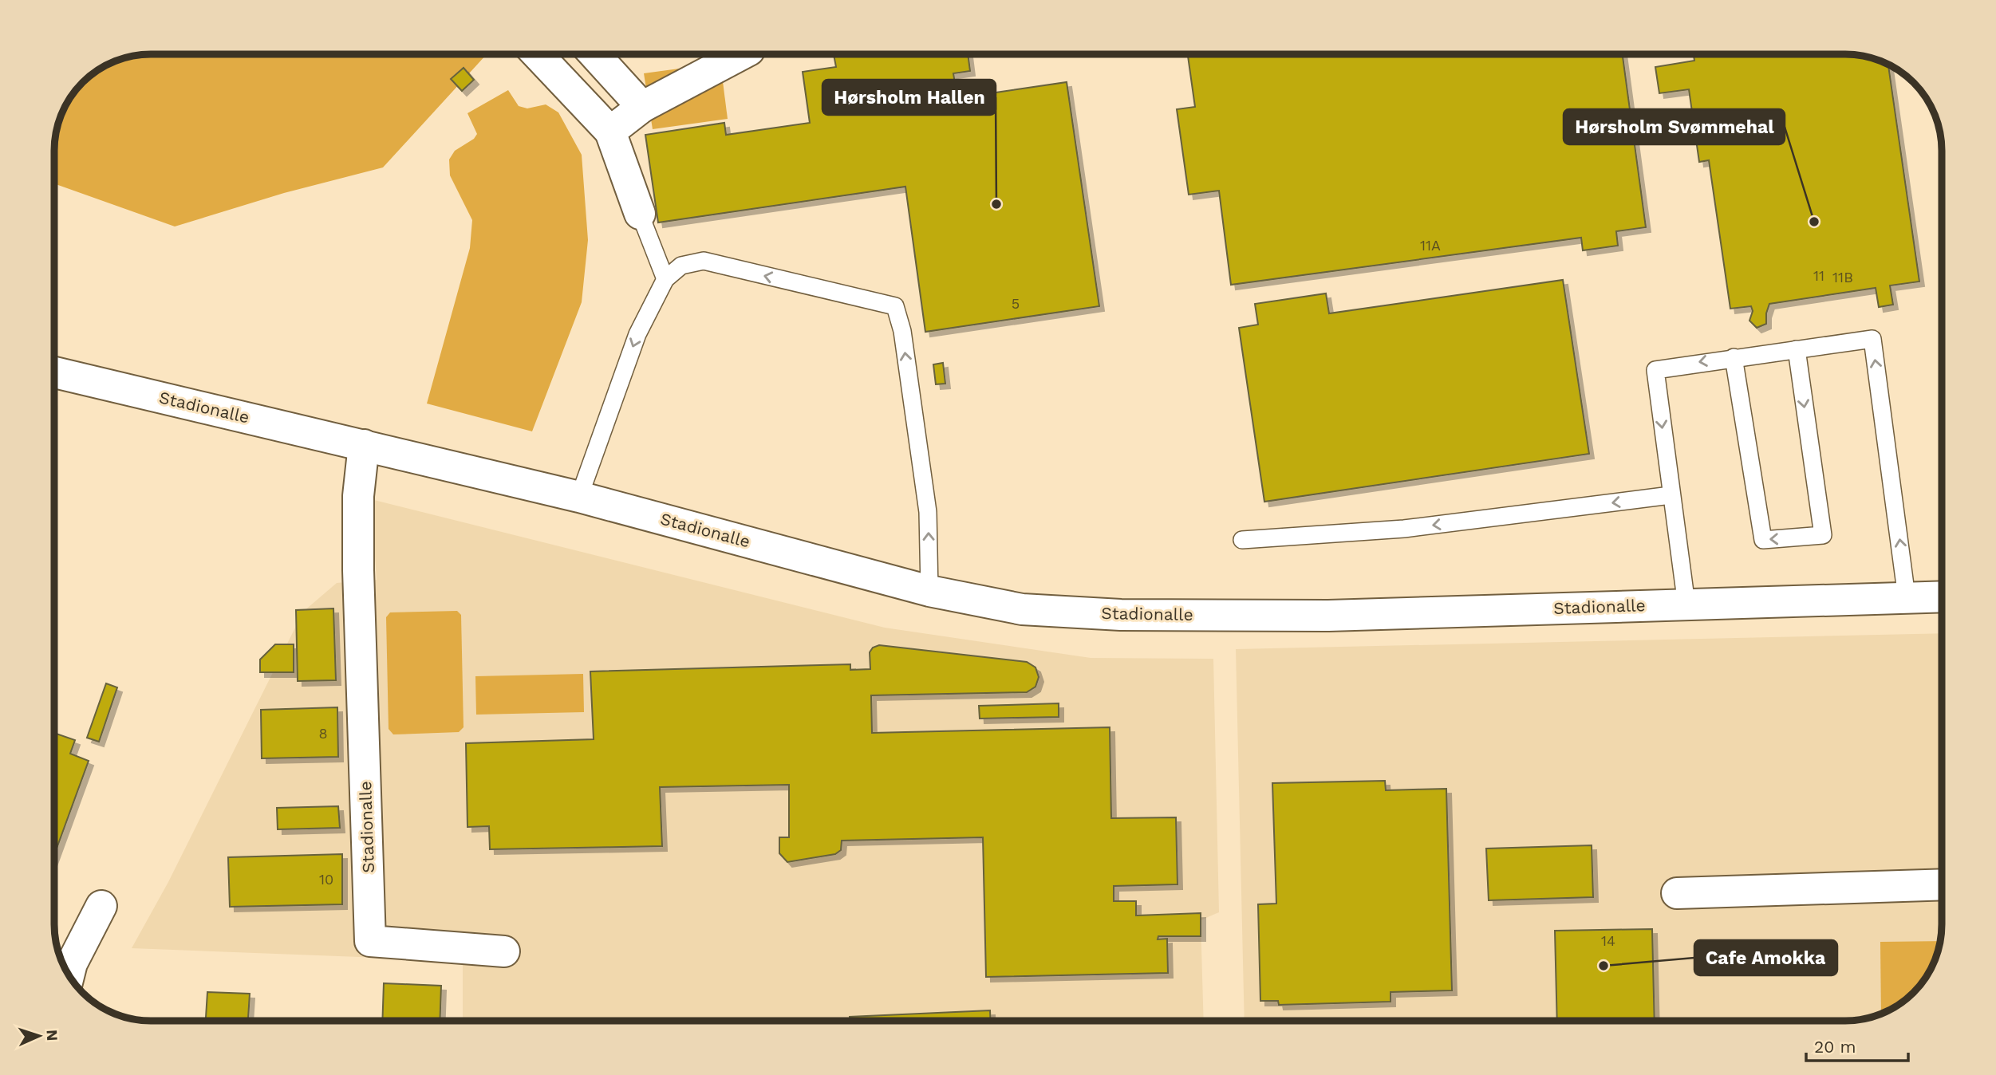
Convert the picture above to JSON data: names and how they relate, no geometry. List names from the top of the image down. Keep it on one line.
{"streets":{"street":["Stadionalle"]},"places":["Hørsholm Hallen","Hørsholm Svømmehal","Cafe Amokka"],"house_numbers":["11A","11","11B","5","8","10","14"],"scale_bar":"20 m","north":"right"}
